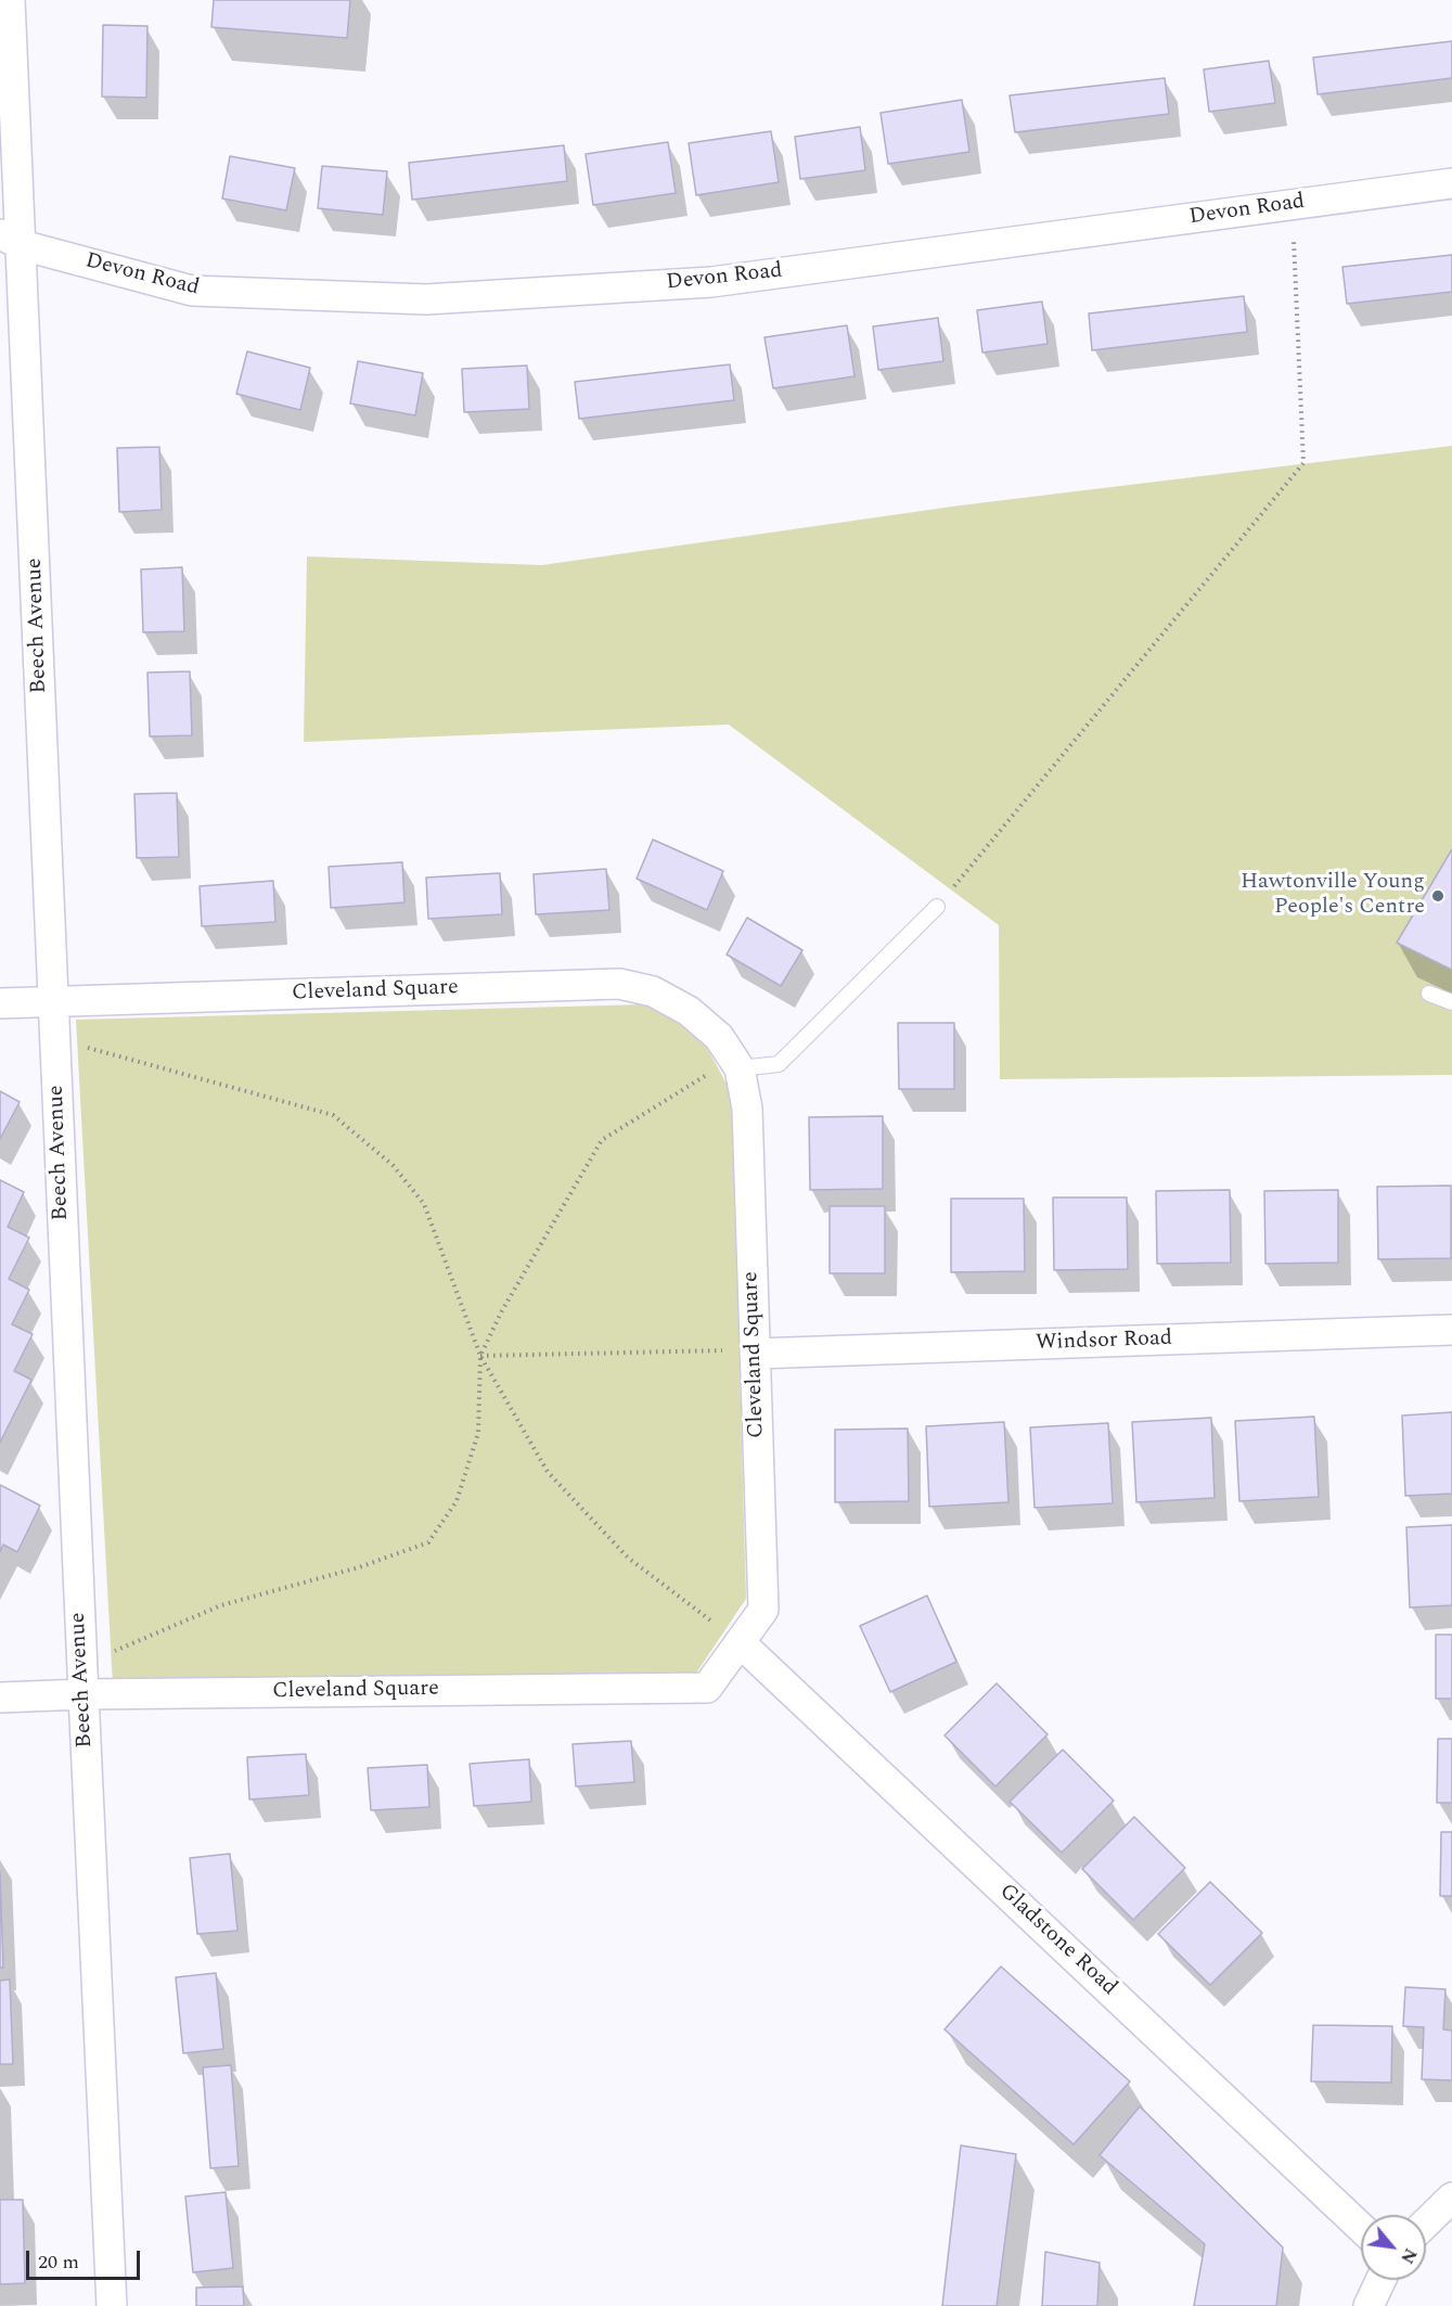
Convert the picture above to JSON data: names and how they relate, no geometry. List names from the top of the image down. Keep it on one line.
{"streets":{"street":["Devon Road","Beech Avenue","Cleveland Square","Windsor Road","Gladstone Road"]},"crossings":[["Devon Road","Beech Avenue"],["Beech Avenue","Cleveland Square"],["Cleveland Square","Windsor Road"],["Cleveland Square","Gladstone Road"]],"places":["Hawtonville Young People's Centre"],"scale_bar":"20 m","north":"bottom right"}
